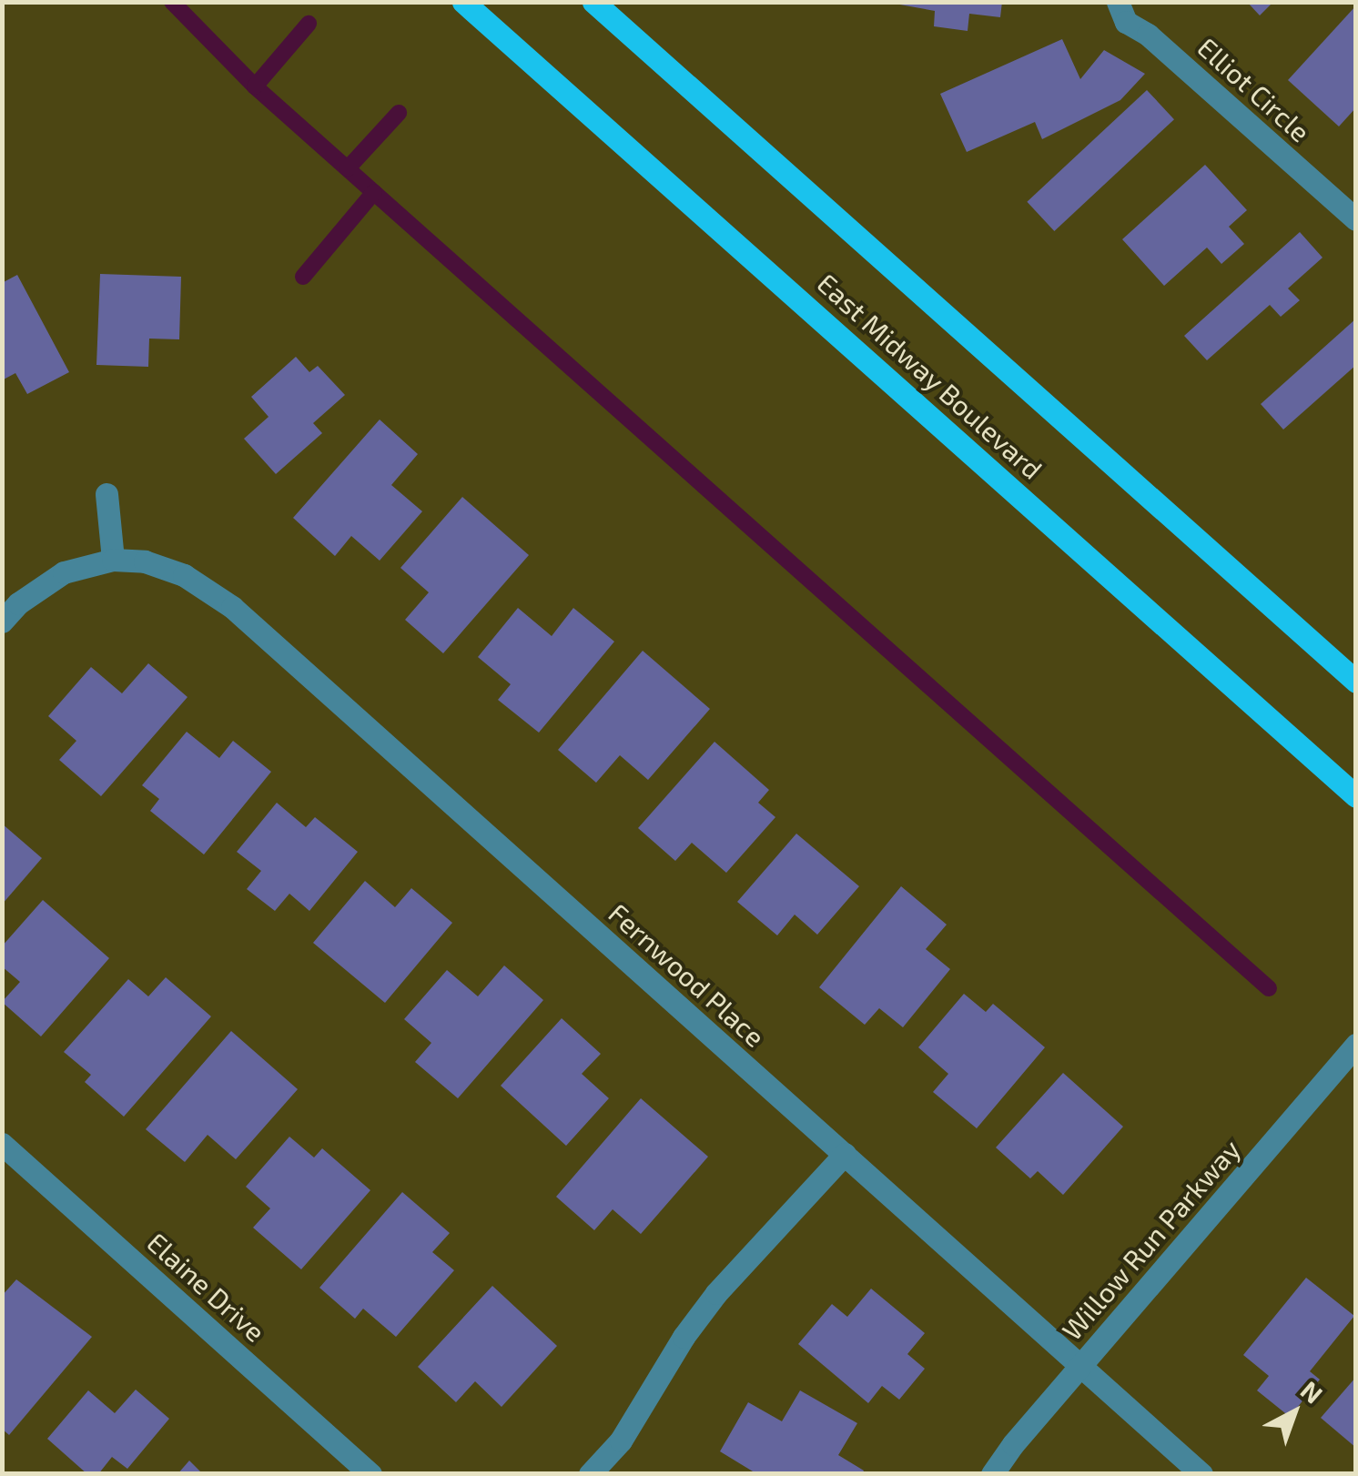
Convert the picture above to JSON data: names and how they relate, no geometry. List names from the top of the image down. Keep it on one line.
{"streets":{"main road":["East Midway Boulevard"],"street":["Elliot Circle","Fernwood Place","Willow Run Parkway","Elaine Drive"]},"crossings":[["Fernwood Place","Willow Run Parkway"]],"north":"top right"}
